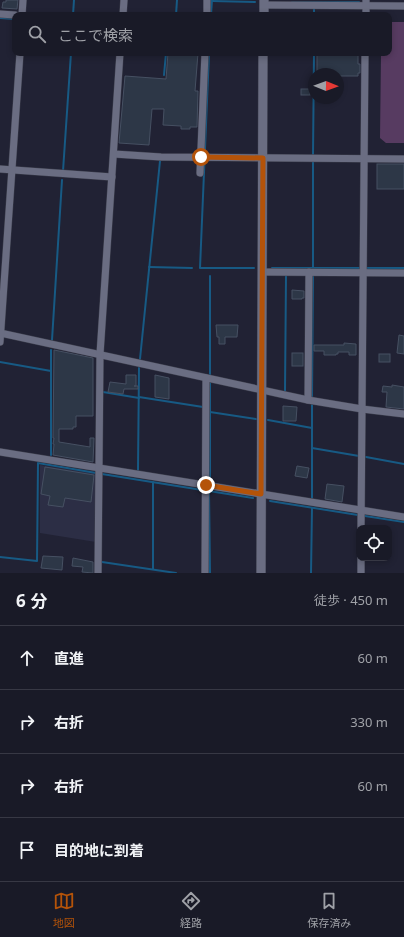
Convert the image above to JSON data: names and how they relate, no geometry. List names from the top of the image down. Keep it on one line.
{"north":"right","page":{"search":"ここで検索","heading":["6 分","徒歩 · 450 m"],"list":[["直進","60 m"],["右折","330 m"],["右折","60 m"],"目的地に到着"],"nav":["地図","経路","保存済み"]}}
